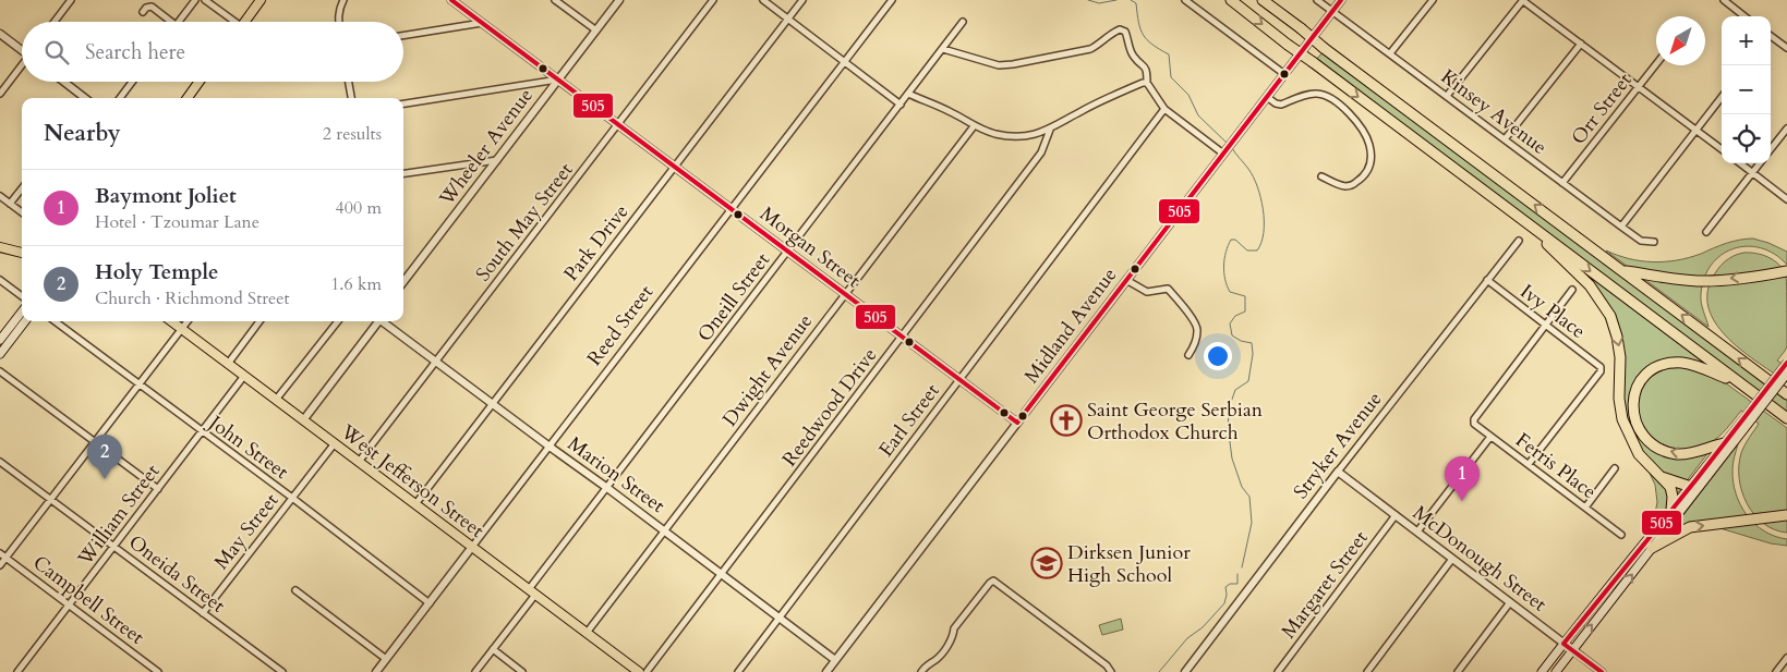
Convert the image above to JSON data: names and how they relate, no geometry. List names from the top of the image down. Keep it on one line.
{"streets":{"main road":["West Jefferson Street"],"street":["Orr Street","Kinsey Avenue","Wheeler Avenue","South May Street","Park Drive","Morgan Street","Oneill Street","Ivy Place","Reed Street","Midland Avenue","Dwight Avenue","Reedwood Drive","Earl Street","Stryker Avenue","John Street","Ferris Place","Marion Street","William Street","May Street","McDonough Street","Oneida Street","Margaret Street","Campbell Street"]},"crossings":[["Orr Street","Kinsey Avenue"],["Kinsey Avenue","Midland Avenue"],["Wheeler Avenue","Morgan Street"],["South May Street","Morgan Street"],["South May Street","Marion Street"],["South May Street","West Jefferson Street"],["Park Drive","Morgan Street"],["Park Drive","Marion Street"],["Park Drive","West Jefferson Street"],["Morgan Street","Oneill Street"],["Morgan Street","Reed Street"],["Morgan Street","Midland Avenue"],["Morgan Street","Dwight Avenue"],["Morgan Street","Reedwood Drive"],["Morgan Street","Earl Street"],["Oneill Street","Marion Street"],["Oneill Street","West Jefferson Street"],["Ivy Place","Stryker Avenue"],["Ivy Place","Ferris Place"],["Reed Street","John Street"],["Reed Street","Marion Street"],["Reed Street","West Jefferson Street"],["Midland Avenue","Marion Street"],["Dwight Avenue","Marion Street"],["Dwight Avenue","West Jefferson Street"],["Reedwood Drive","Marion Street"],["Earl Street","Marion Street"],["Stryker Avenue","McDonough Street"],["John Street","William Street"],["John Street","May Street"],["West Jefferson Street","William Street"],["West Jefferson Street","May Street"],["William Street","Oneida Street"],["William Street","Campbell Street"],["May Street","Oneida Street"],["McDonough Street","Margaret Street"]],"places":{"church":["Saint George Serbian Orthodox Church"],"school or university":["Dirksen Junior High School"]},"lines":["transit line 505"],"north":"bottom left","page":{"map_buttons":["+","−"],"search":"Search here","heading":["Nearby","2 results"],"list":[{"mark":"1","name":"Baymont Joliet","note":"Hotel · Tzoumar Lane","value":"400 m"},{"mark":"2","name":"Holy Temple","note":"Church · Richmond Street","value":"1.6 km"}],"pins":["2","1"]}}
